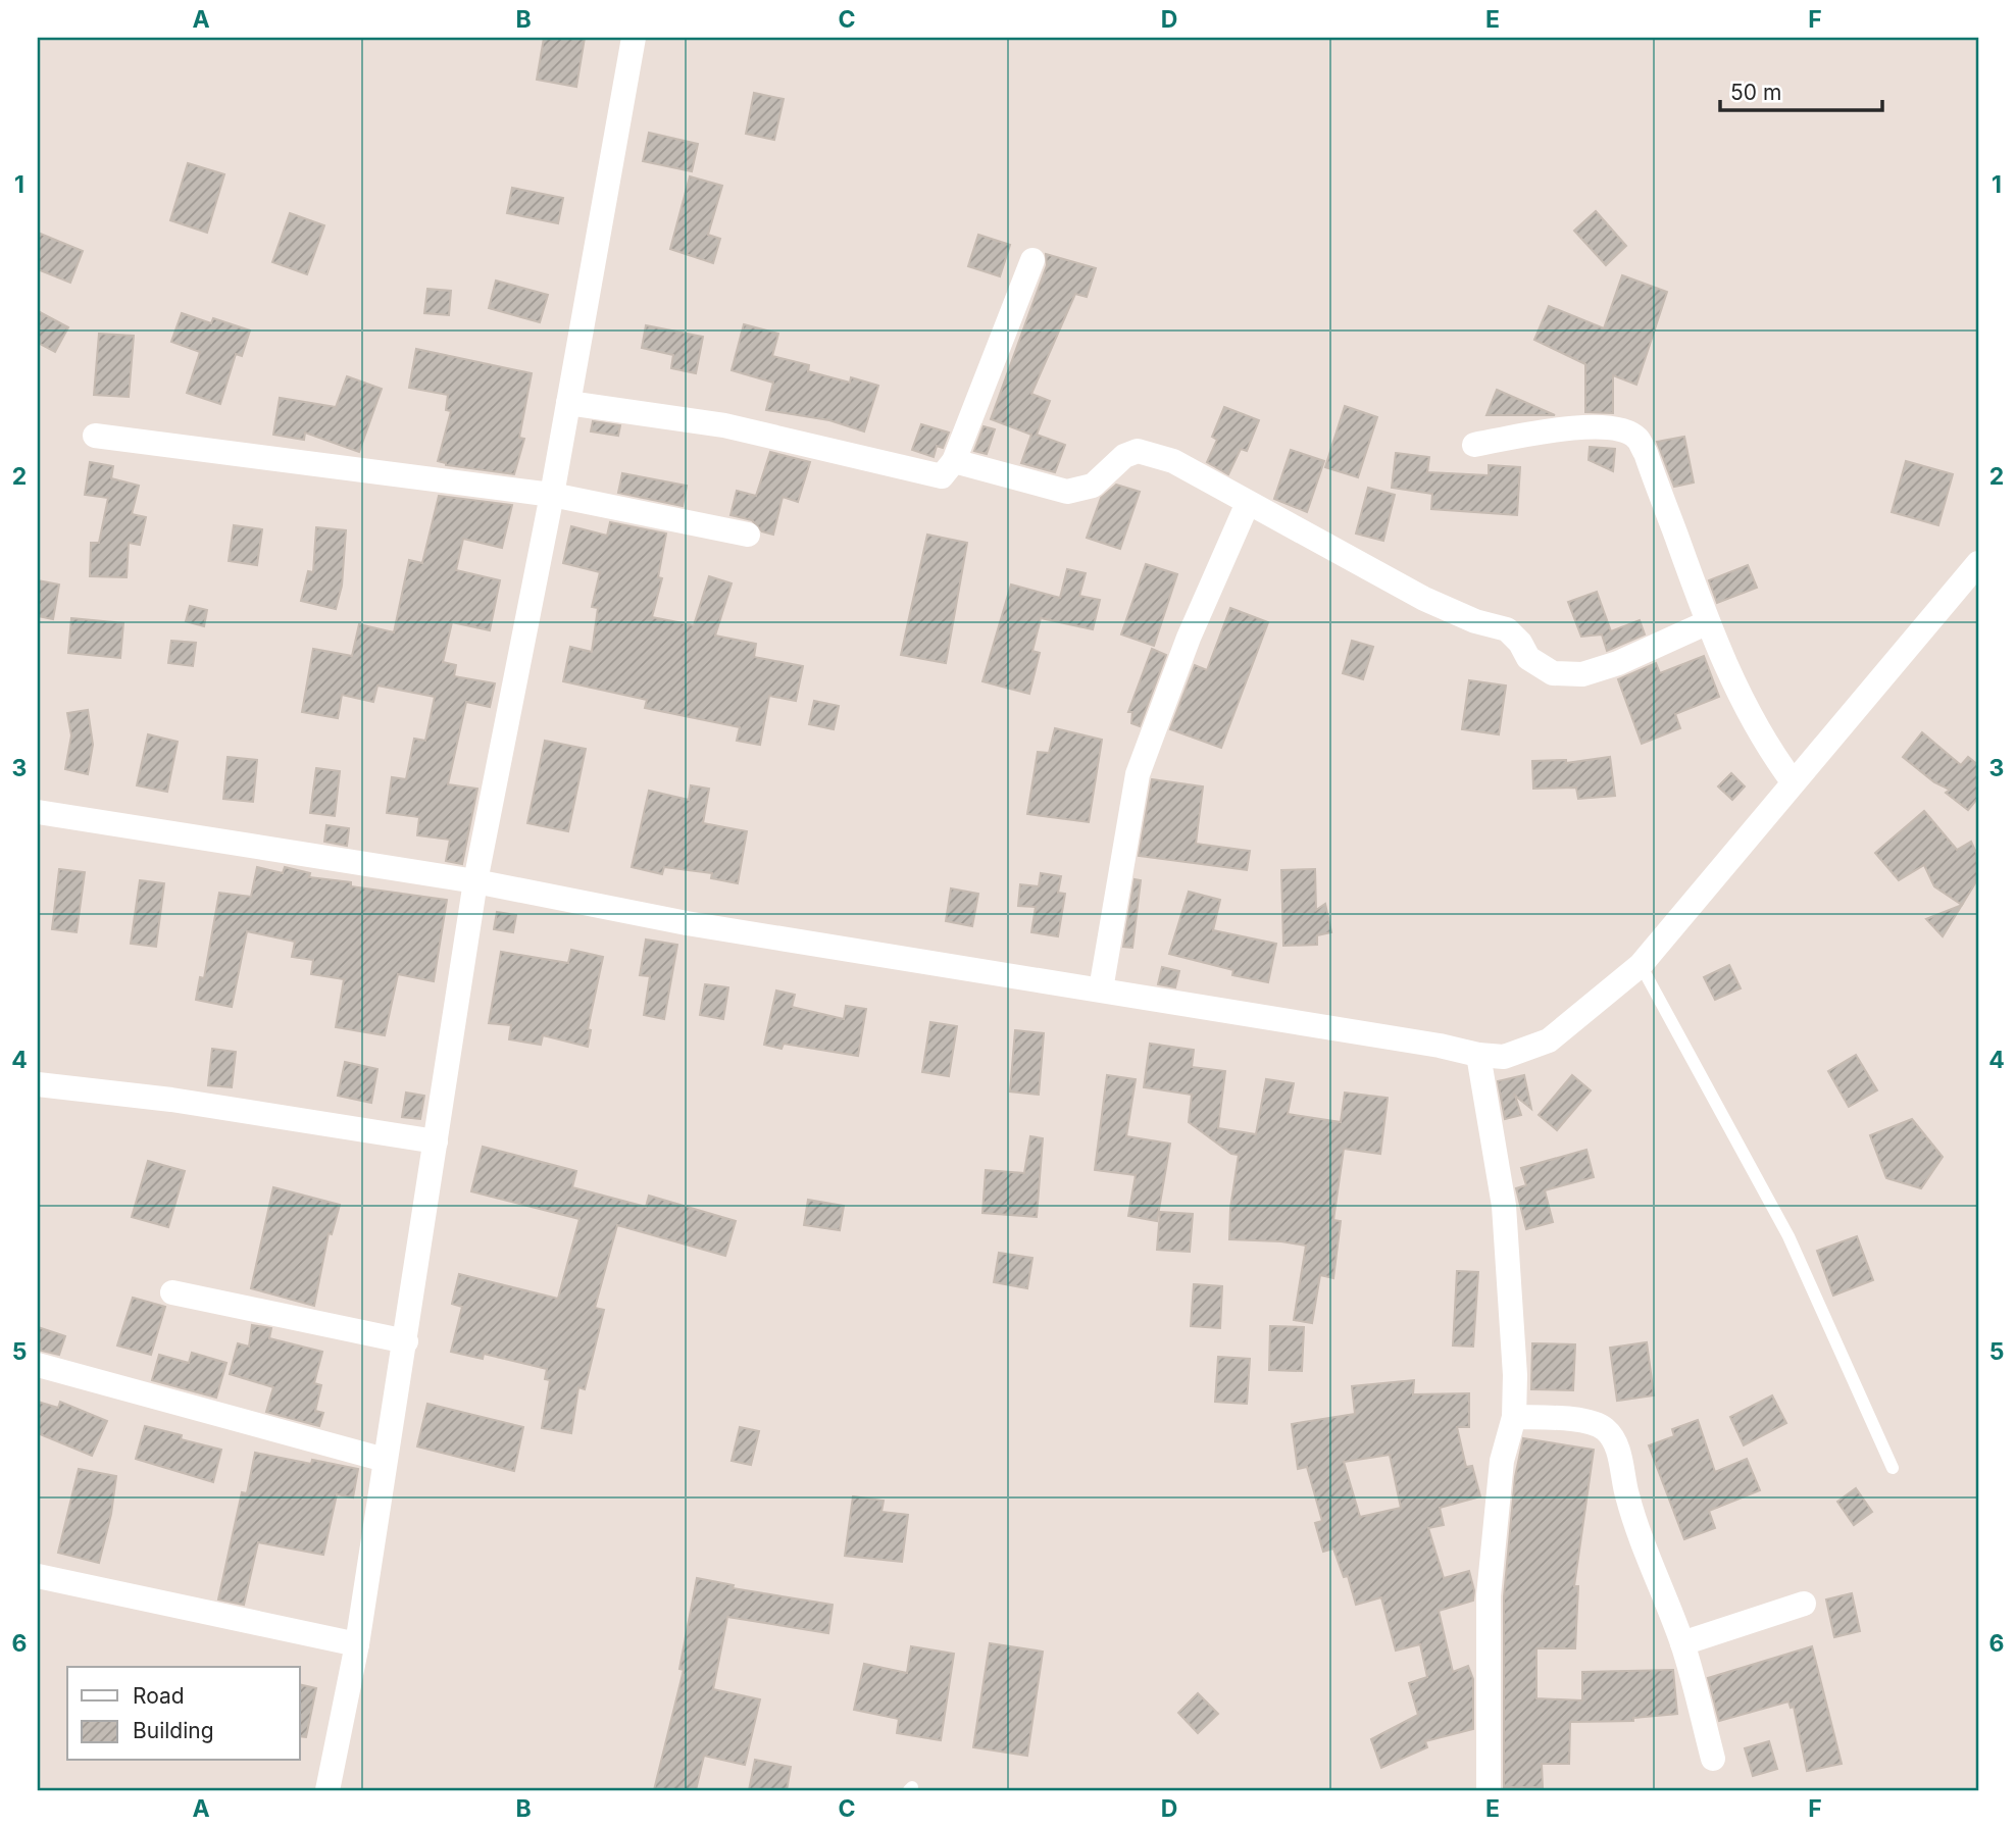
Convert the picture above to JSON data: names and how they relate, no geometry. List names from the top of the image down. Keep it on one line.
{"legend":["Road","Building"],"scale_bar":"50 m","grid":{"columns":["A","B","C","D","E","F"],"rows":["1","2","3","4","5","6"]}}
